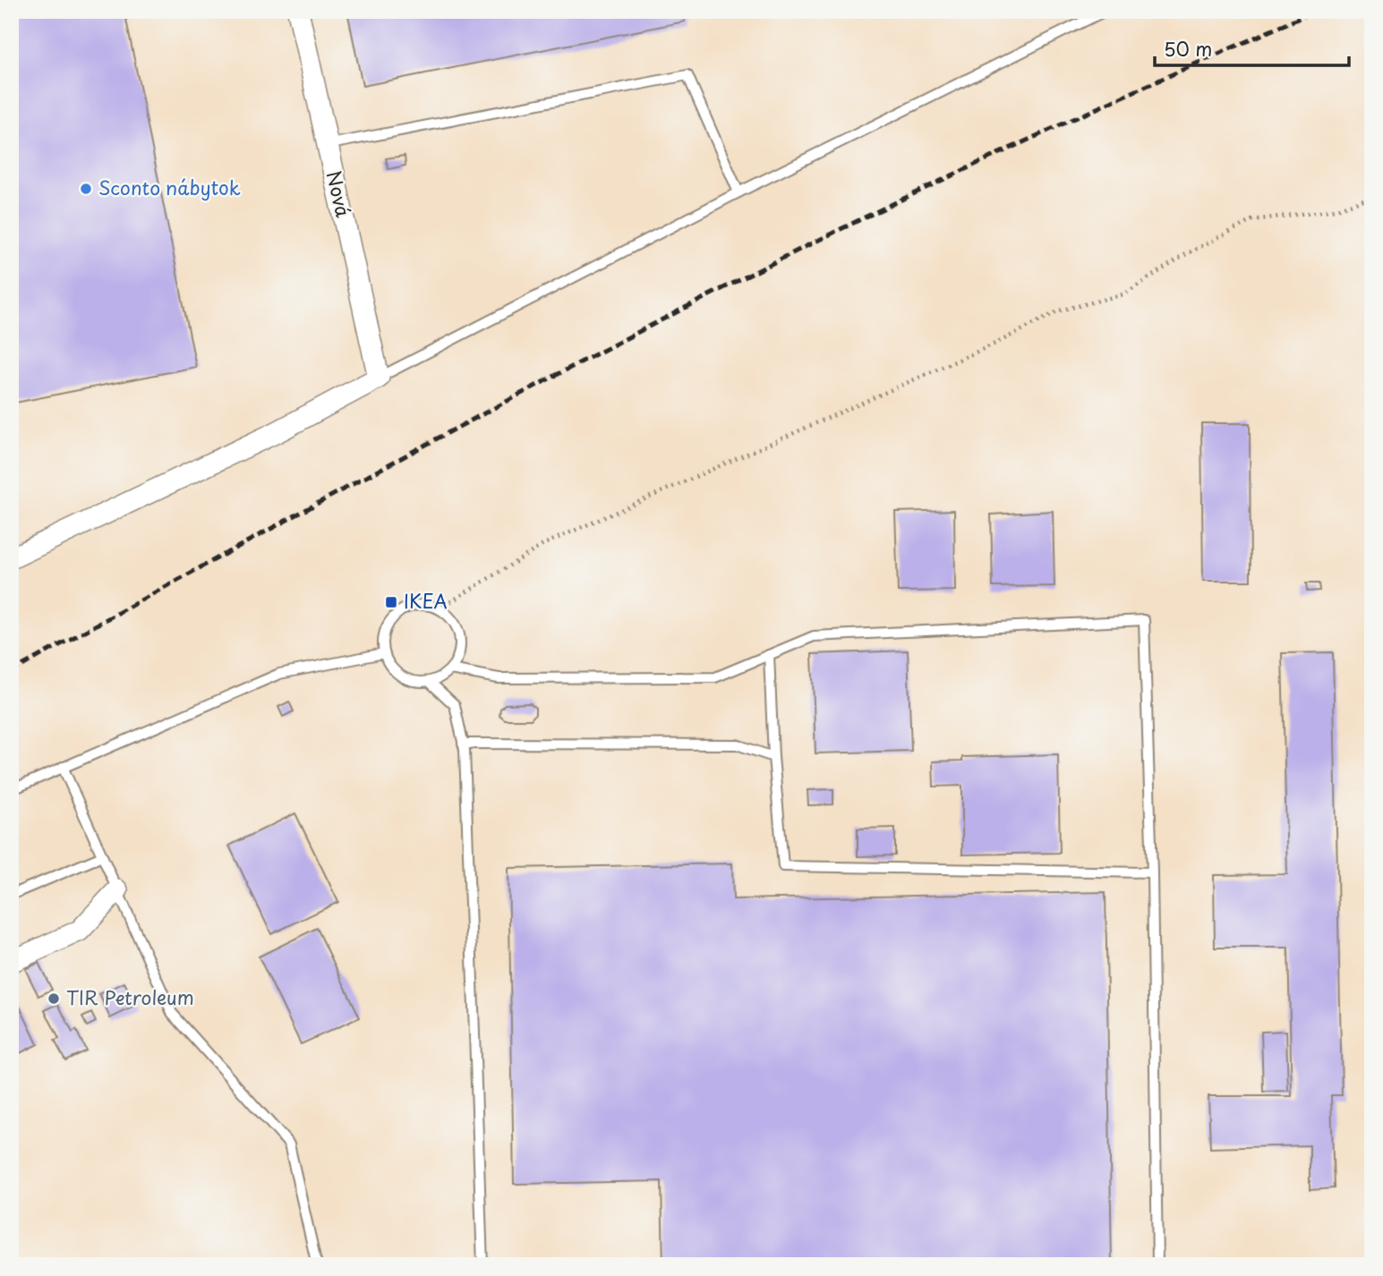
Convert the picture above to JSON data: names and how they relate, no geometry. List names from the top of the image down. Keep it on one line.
{"streets":{"street":["Nová"]},"places":{"other":["Sconto nábytok","TIR Petroleum"],"transit":["IKEA"]},"scale_bar":"50 m"}
